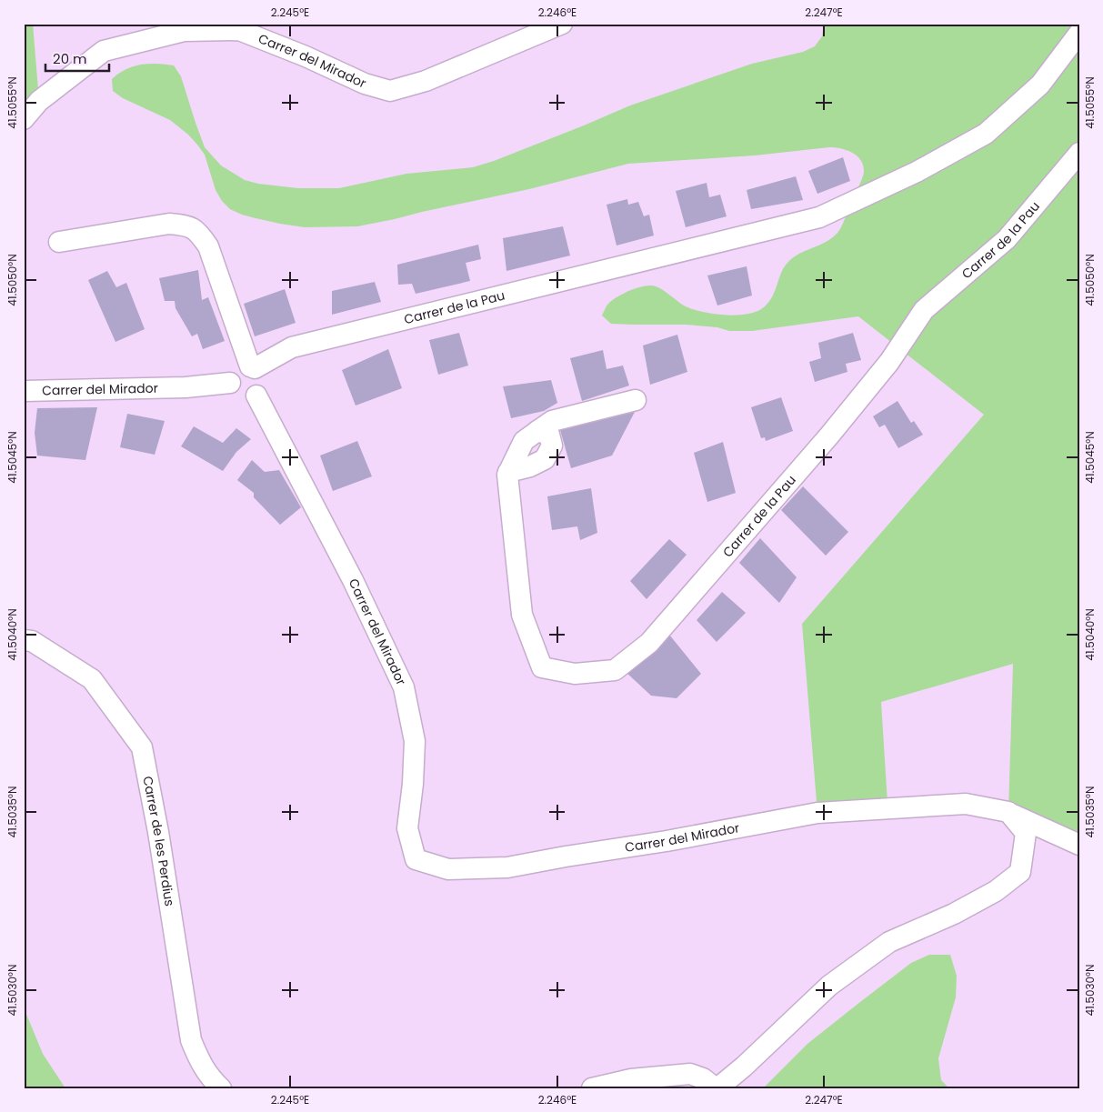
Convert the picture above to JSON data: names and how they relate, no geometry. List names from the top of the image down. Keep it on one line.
{"streets":{"street":["Carrer del Mirador","Carrer de la Pau","Carrer de les Perdius"]},"crossings":[["Carrer del Mirador","Carrer de la Pau"]],"scale_bar":"20 m","coordinates":["2.245°E","2.246°E","2.247°E","41.5055°N","41.5050°N","41.5045°N","41.5040°N","41.5035°N","41.5030°N"]}
